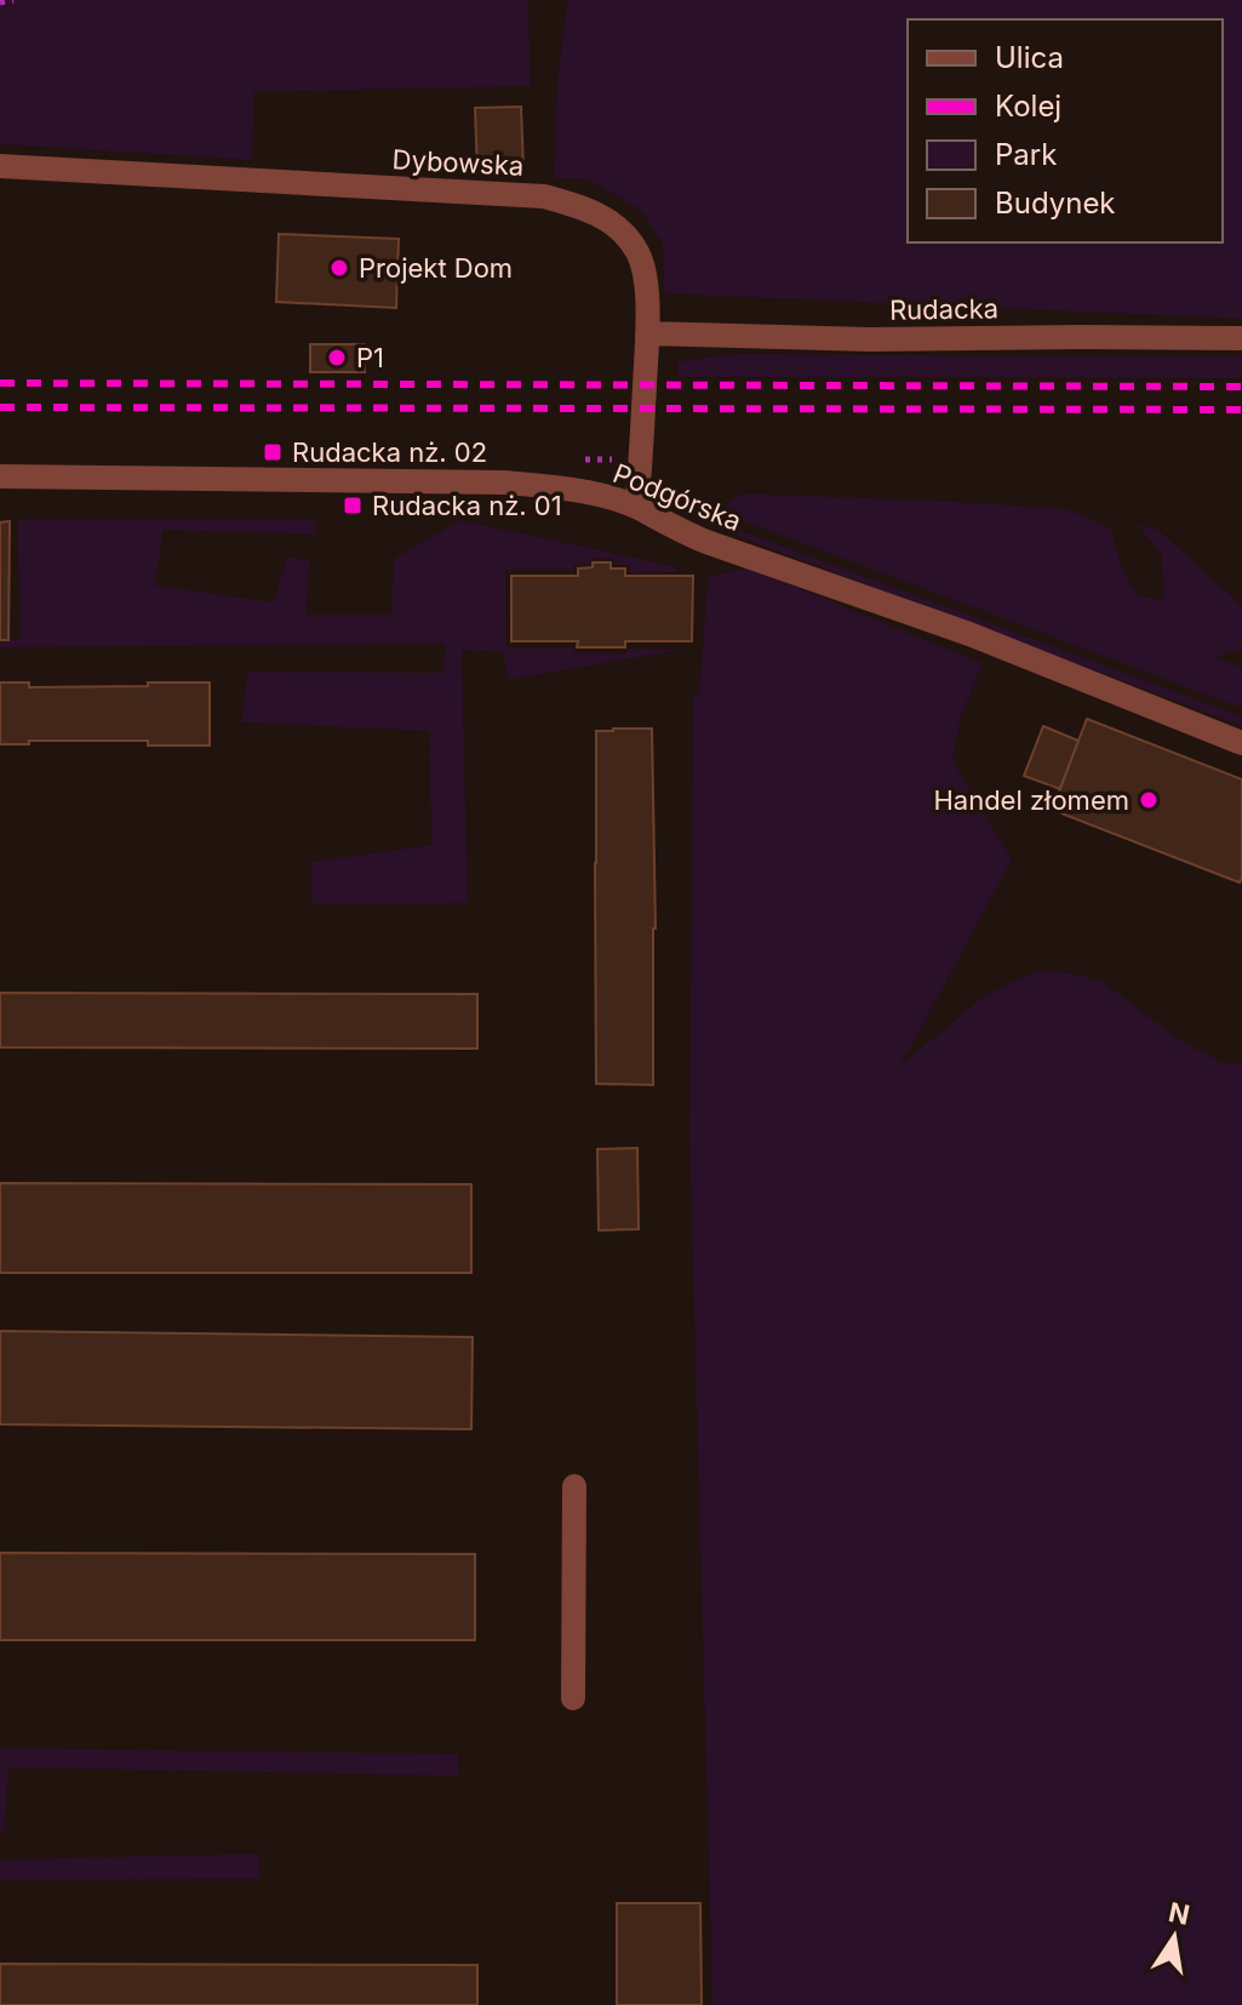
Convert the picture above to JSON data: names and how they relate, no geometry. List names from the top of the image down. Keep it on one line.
{"streets":{"street":["Dybowska","Rudacka","Podgórska"]},"crossings":[["Dybowska","Rudacka"],["Dybowska","Podgórska"]],"places":{"other":["Projekt Dom","P1","Handel złomem"],"transit":["Rudacka nż. 02","Rudacka nż. 01"]},"legend":["Ulica","Kolej","Park","Budynek"],"north":"top"}
